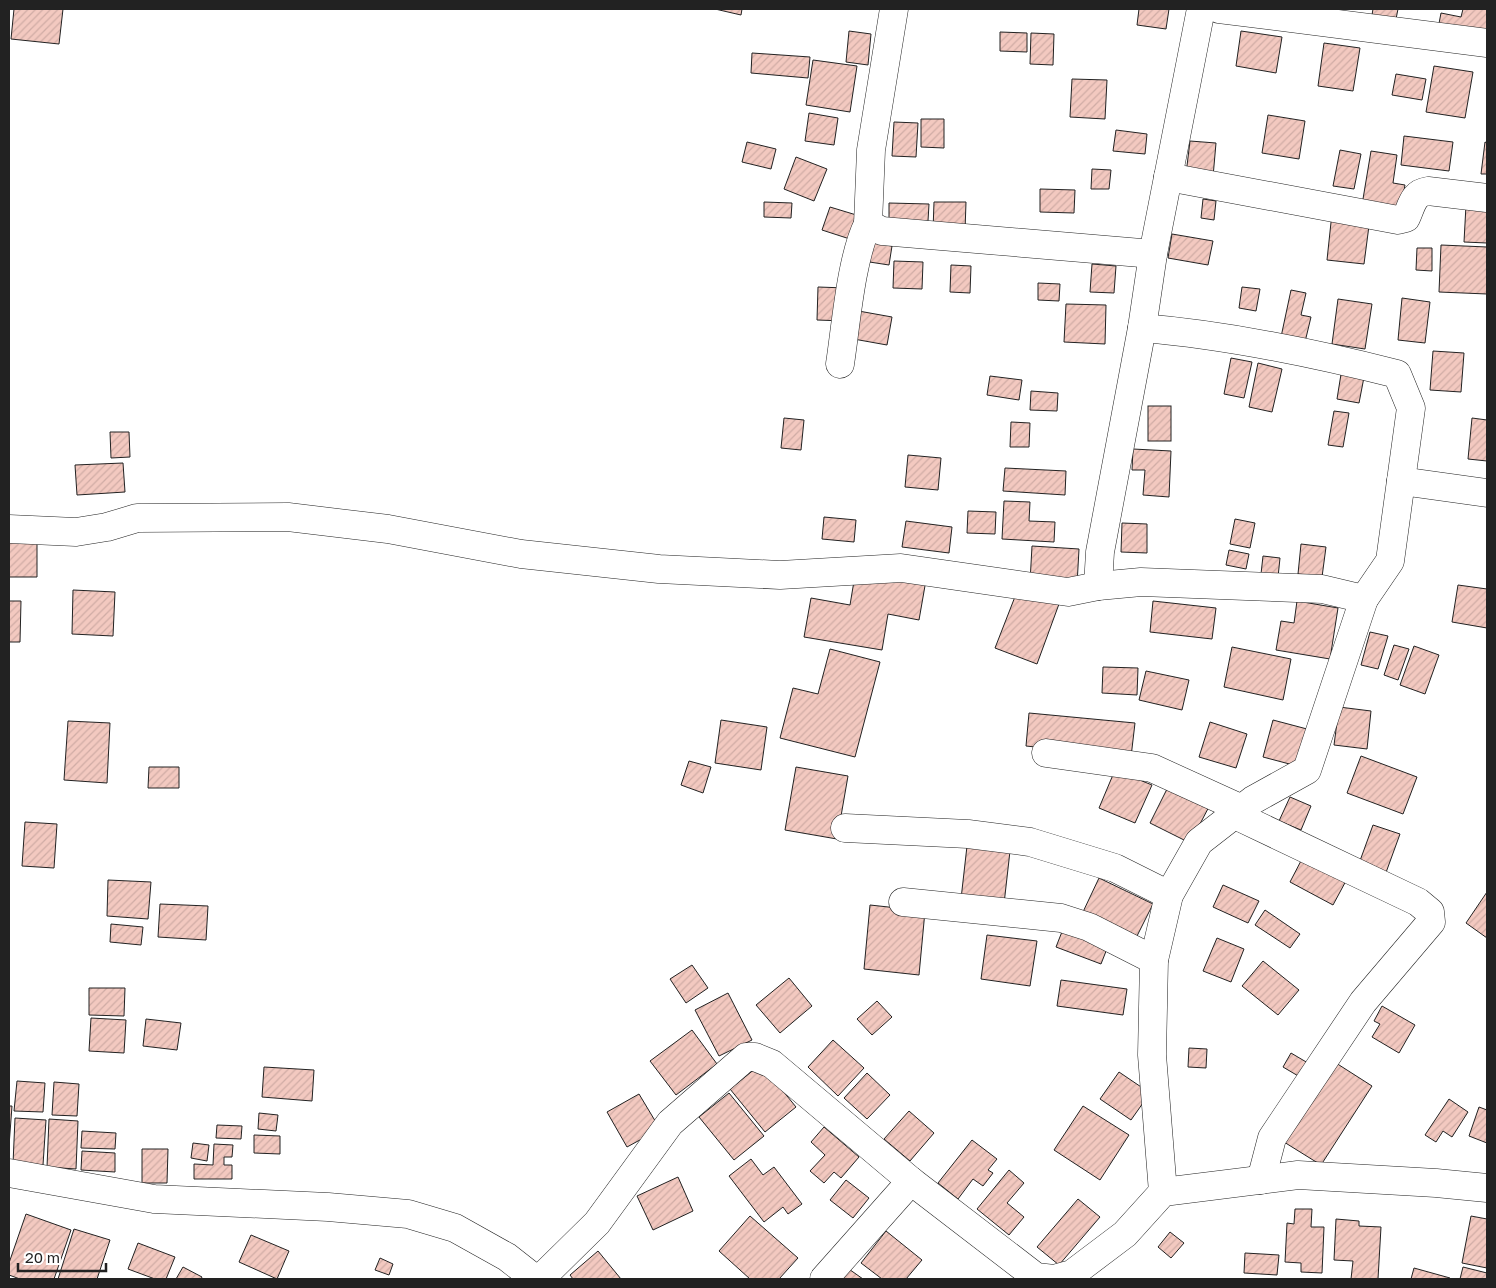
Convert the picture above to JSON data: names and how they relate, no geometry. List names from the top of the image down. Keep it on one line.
{"scale_bar":"20 m"}
